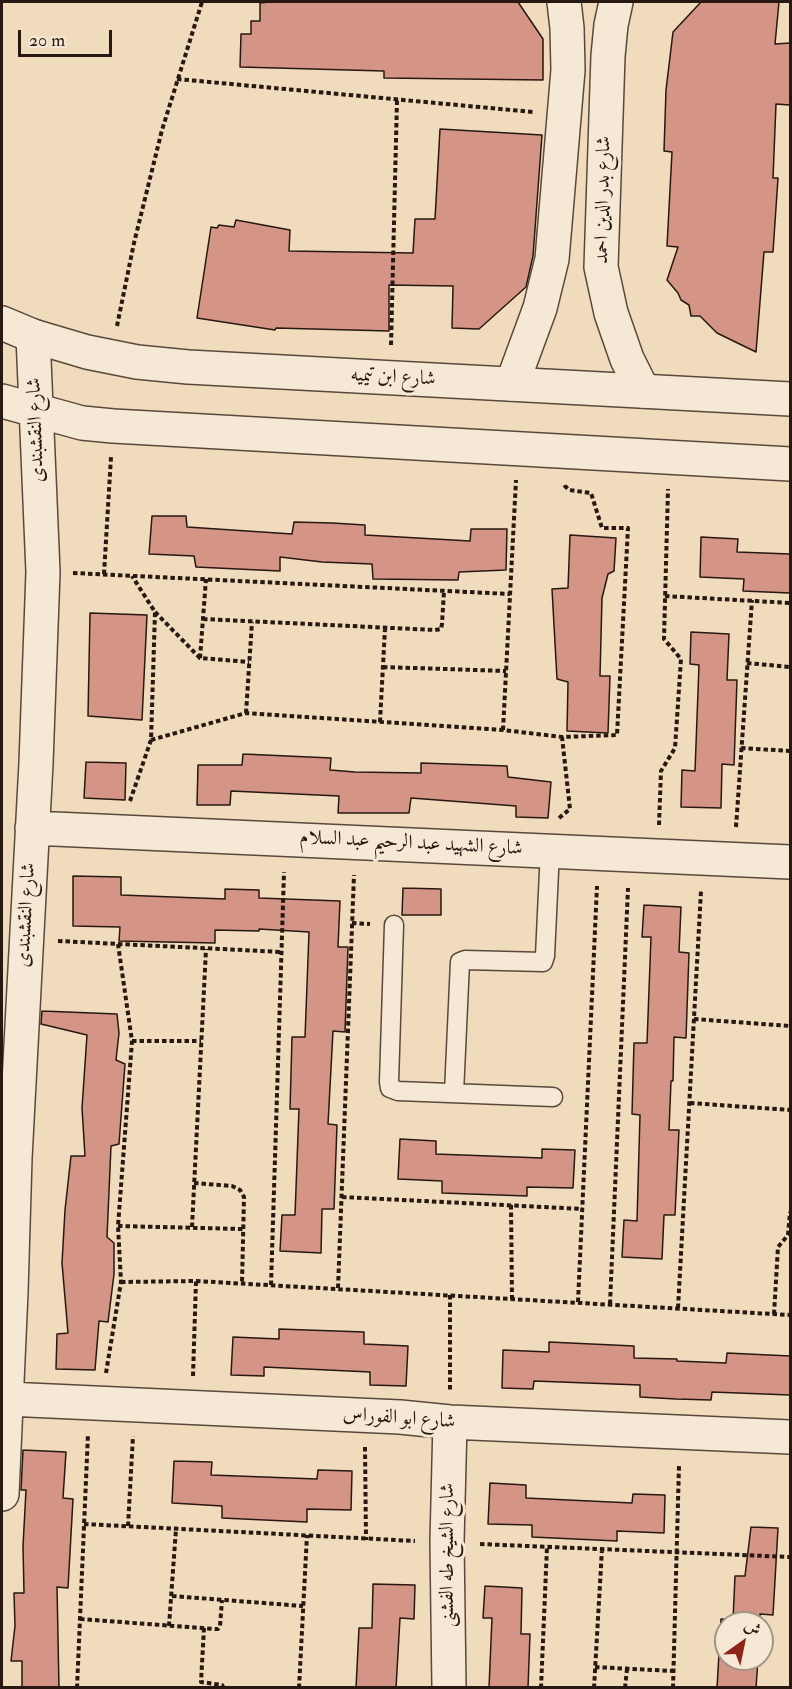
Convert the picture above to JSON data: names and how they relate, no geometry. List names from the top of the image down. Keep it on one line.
{"streets":{"street":["شارع بدر الدين احمد","شارع ابن تيميه","شارع النقشبندى","شارع الشهيد عبد الرحيم عبد السلام","شارع ابو الفوراس","شارع الشيخ طه الفشنى"]},"crossings":[["شارع بدر الدين احمد","شارع ابن تيميه"],["شارع ابن تيميه","شارع النقشبندى"],["شارع النقشبندى","شارع الشهيد عبد الرحيم عبد السلام"],["شارع النقشبندى","شارع ابو الفوراس"],["شارع ابو الفوراس","شارع الشيخ طه الفشنى"]],"scale_bar":"20 m","north":"top right"}
